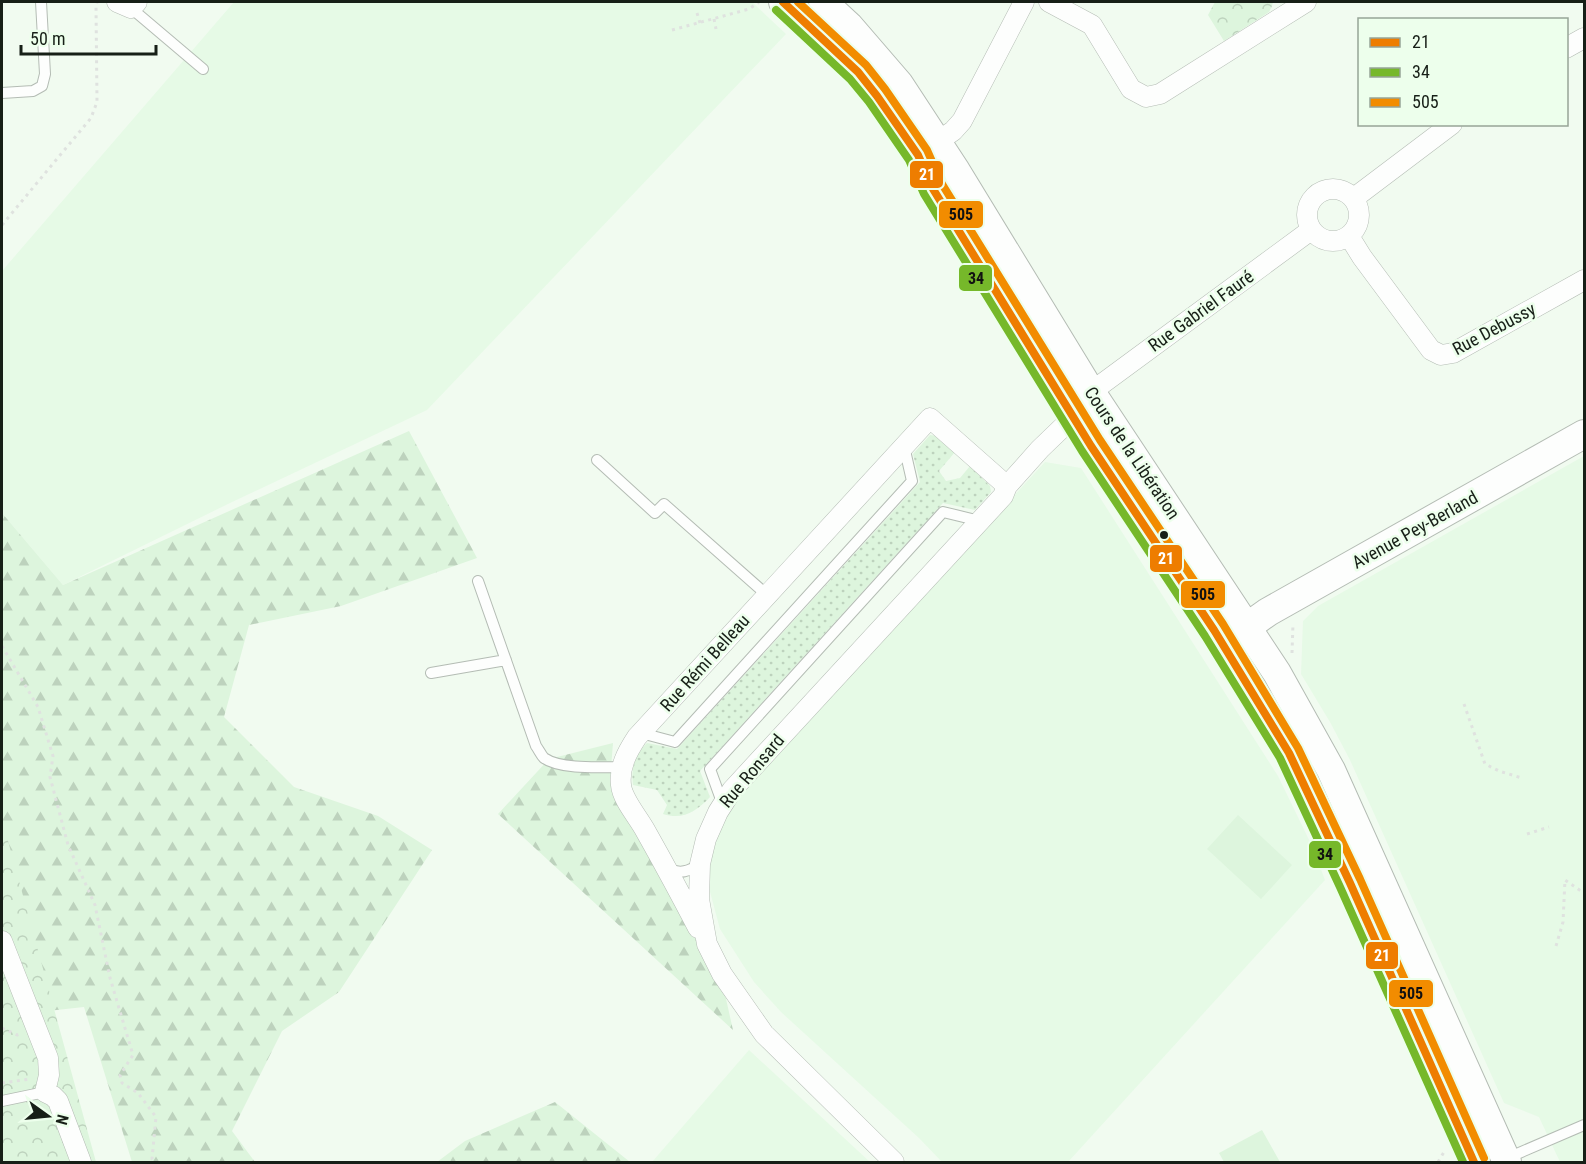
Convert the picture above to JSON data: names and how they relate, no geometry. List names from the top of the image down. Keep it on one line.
{"streets":{"main road":["Cours de la Libération","Avenue Pey-Berland"],"street":["Rue Gabriel Fauré","Rue Debussy","Rue Rémi Belleau","Rue Ronsard"]},"crossings":[["Rue Gabriel Fauré","Rue Debussy"],["Rue Gabriel Fauré","Cours de la Libération"],["Rue Gabriel Fauré","Rue Ronsard"],["Cours de la Libération","Avenue Pey-Berland"],["Cours de la Libération","Rue Ronsard"],["Rue Rémi Belleau","Rue Ronsard"]],"lines":["transit line 21","transit line 505","transit line 34"],"legend":["21","34","505"],"scale_bar":"50 m","north":"right"}
